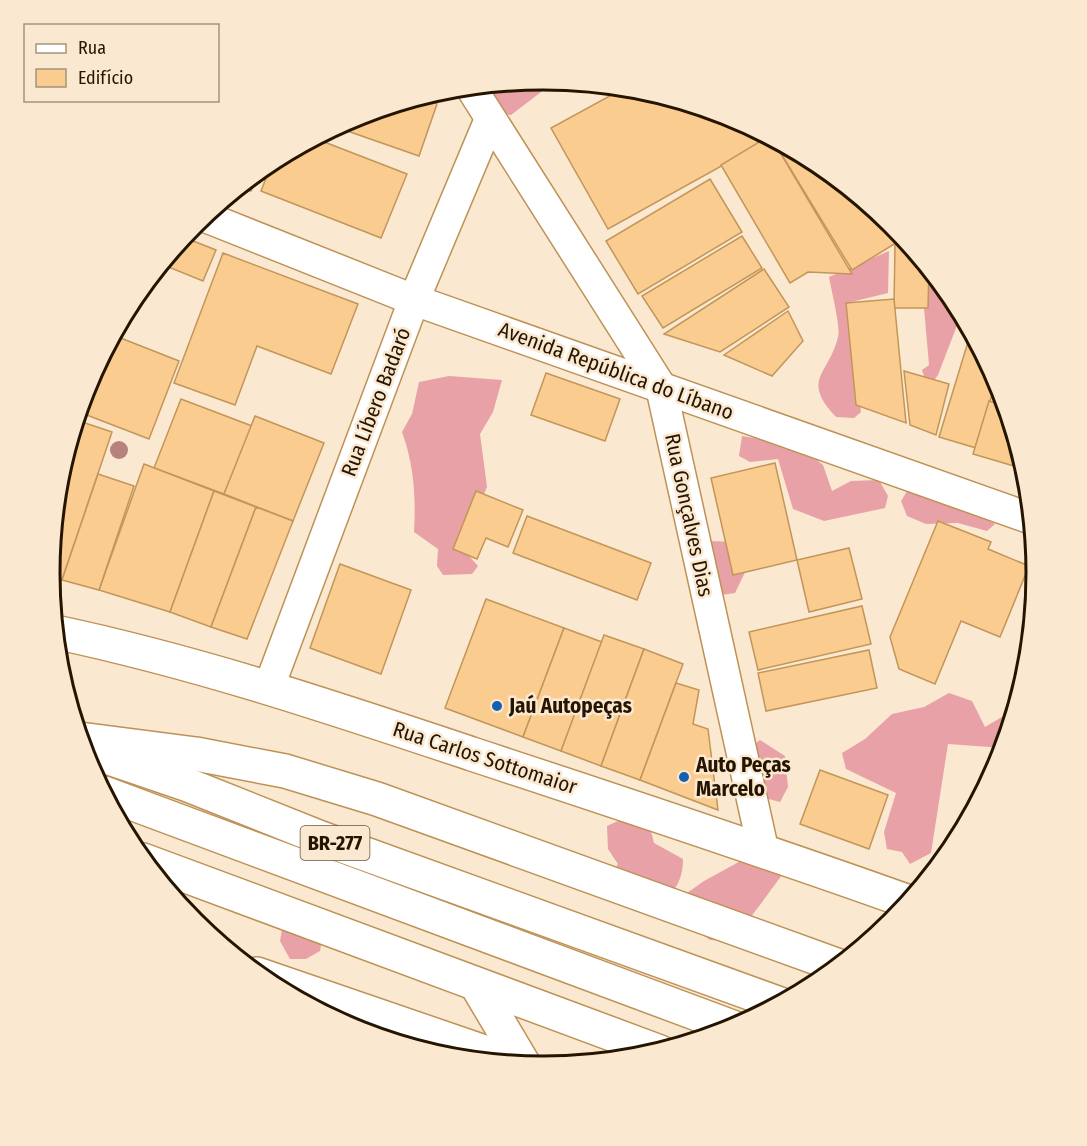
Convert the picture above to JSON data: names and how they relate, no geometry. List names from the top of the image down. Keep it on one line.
{"streets":{"main road":["Rua Carlos Sottomaior","BR-277"],"street":["Avenida República do Líbano","Rua Líbero Badaró","Rua Gonçalves Dias"]},"crossings":[["Avenida República do Líbano","Rua Líbero Badaró"],["Avenida República do Líbano","Rua Gonçalves Dias"],["Rua Líbero Badaró","Rua Gonçalves Dias"],["Rua Líbero Badaró","Rua Carlos Sottomaior"],["Rua Gonçalves Dias","Rua Carlos Sottomaior"]],"places":["Jaú Autopeças","Auto Peças Marcelo"],"legend":["Rua","Edifício"]}
